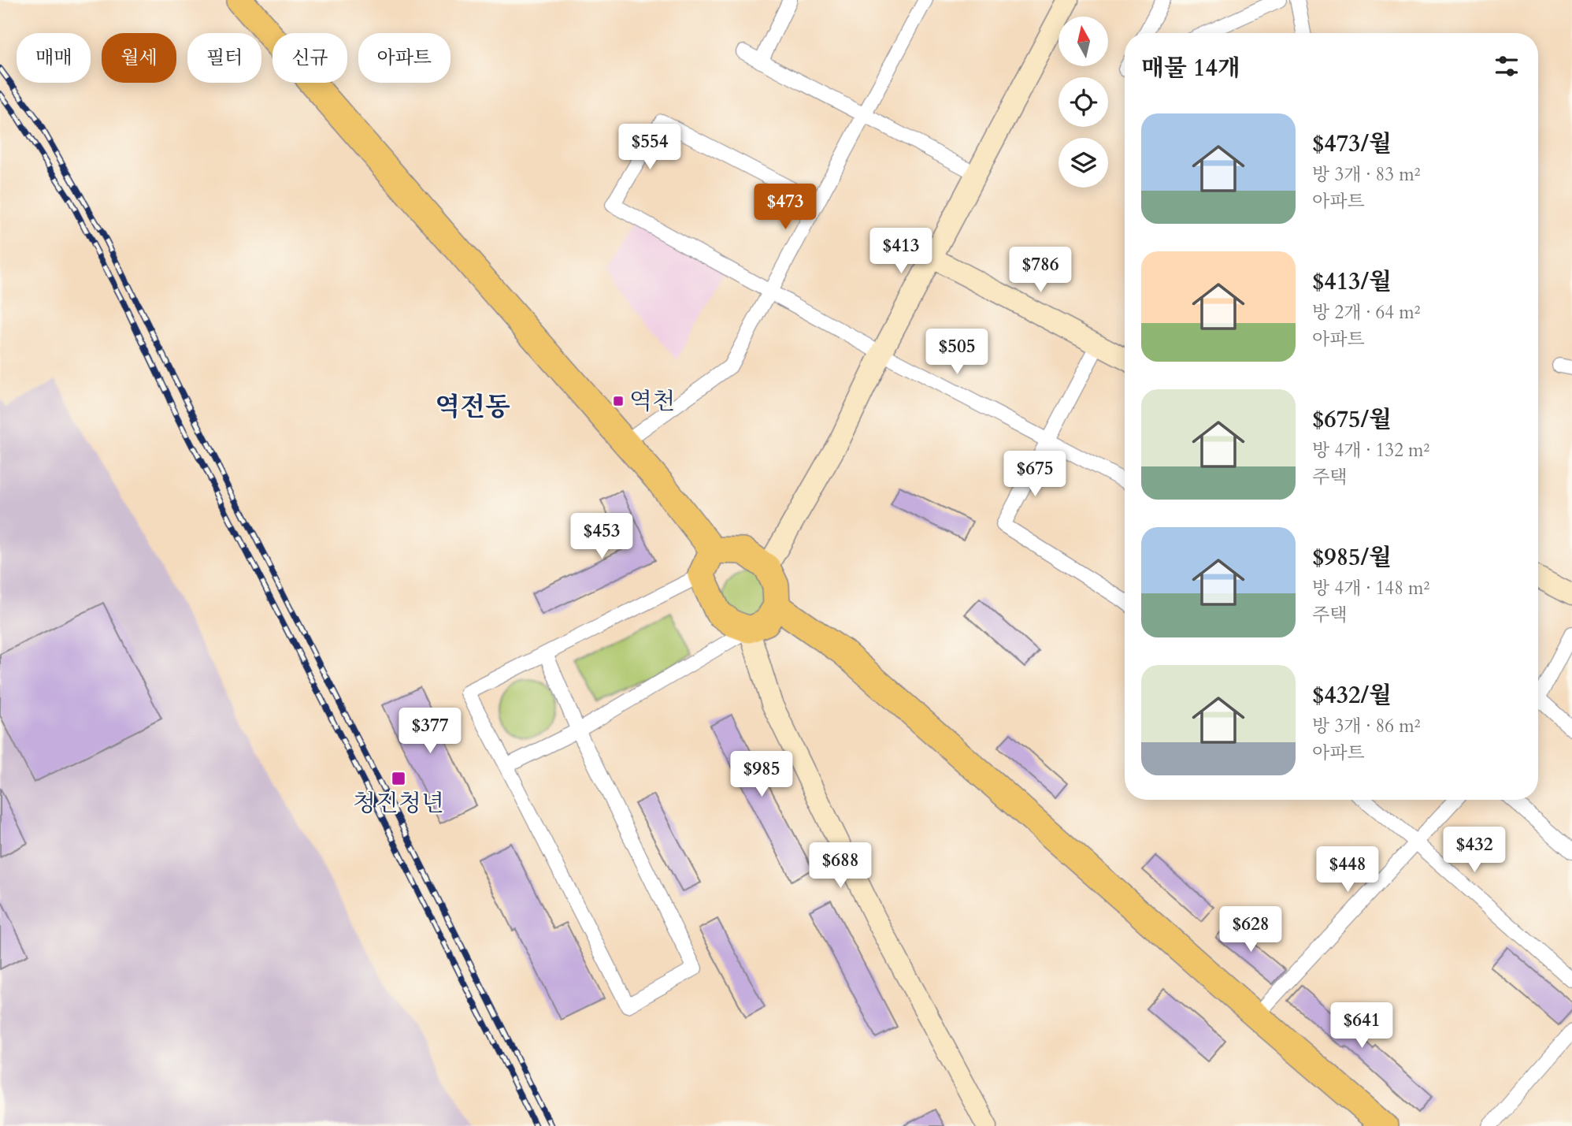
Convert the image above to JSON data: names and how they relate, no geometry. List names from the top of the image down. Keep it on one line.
{"districts":["역전동"],"places":{"transit":["역천","청진청년"]},"north":"top","page":{"chip":["매매","월세","필터","신규","아파트"],"heading":"매물 14개","list":[{"name":"$473/월","note":"방 3개 · 83 m² · 아파트"},{"name":"$413/월","note":"방 2개 · 64 m² · 아파트"},{"name":"$675/월","note":"방 4개 · 132 m² · 주택"},{"name":"$985/월","note":"방 4개 · 148 m² · 주택"},{"name":"$432/월","note":"방 3개 · 86 m² · 아파트"}],"price":["$554","$473","$413","$786","$505","$675","$453","$377","$985","$432","$688","$448","$628","$641"]}}
